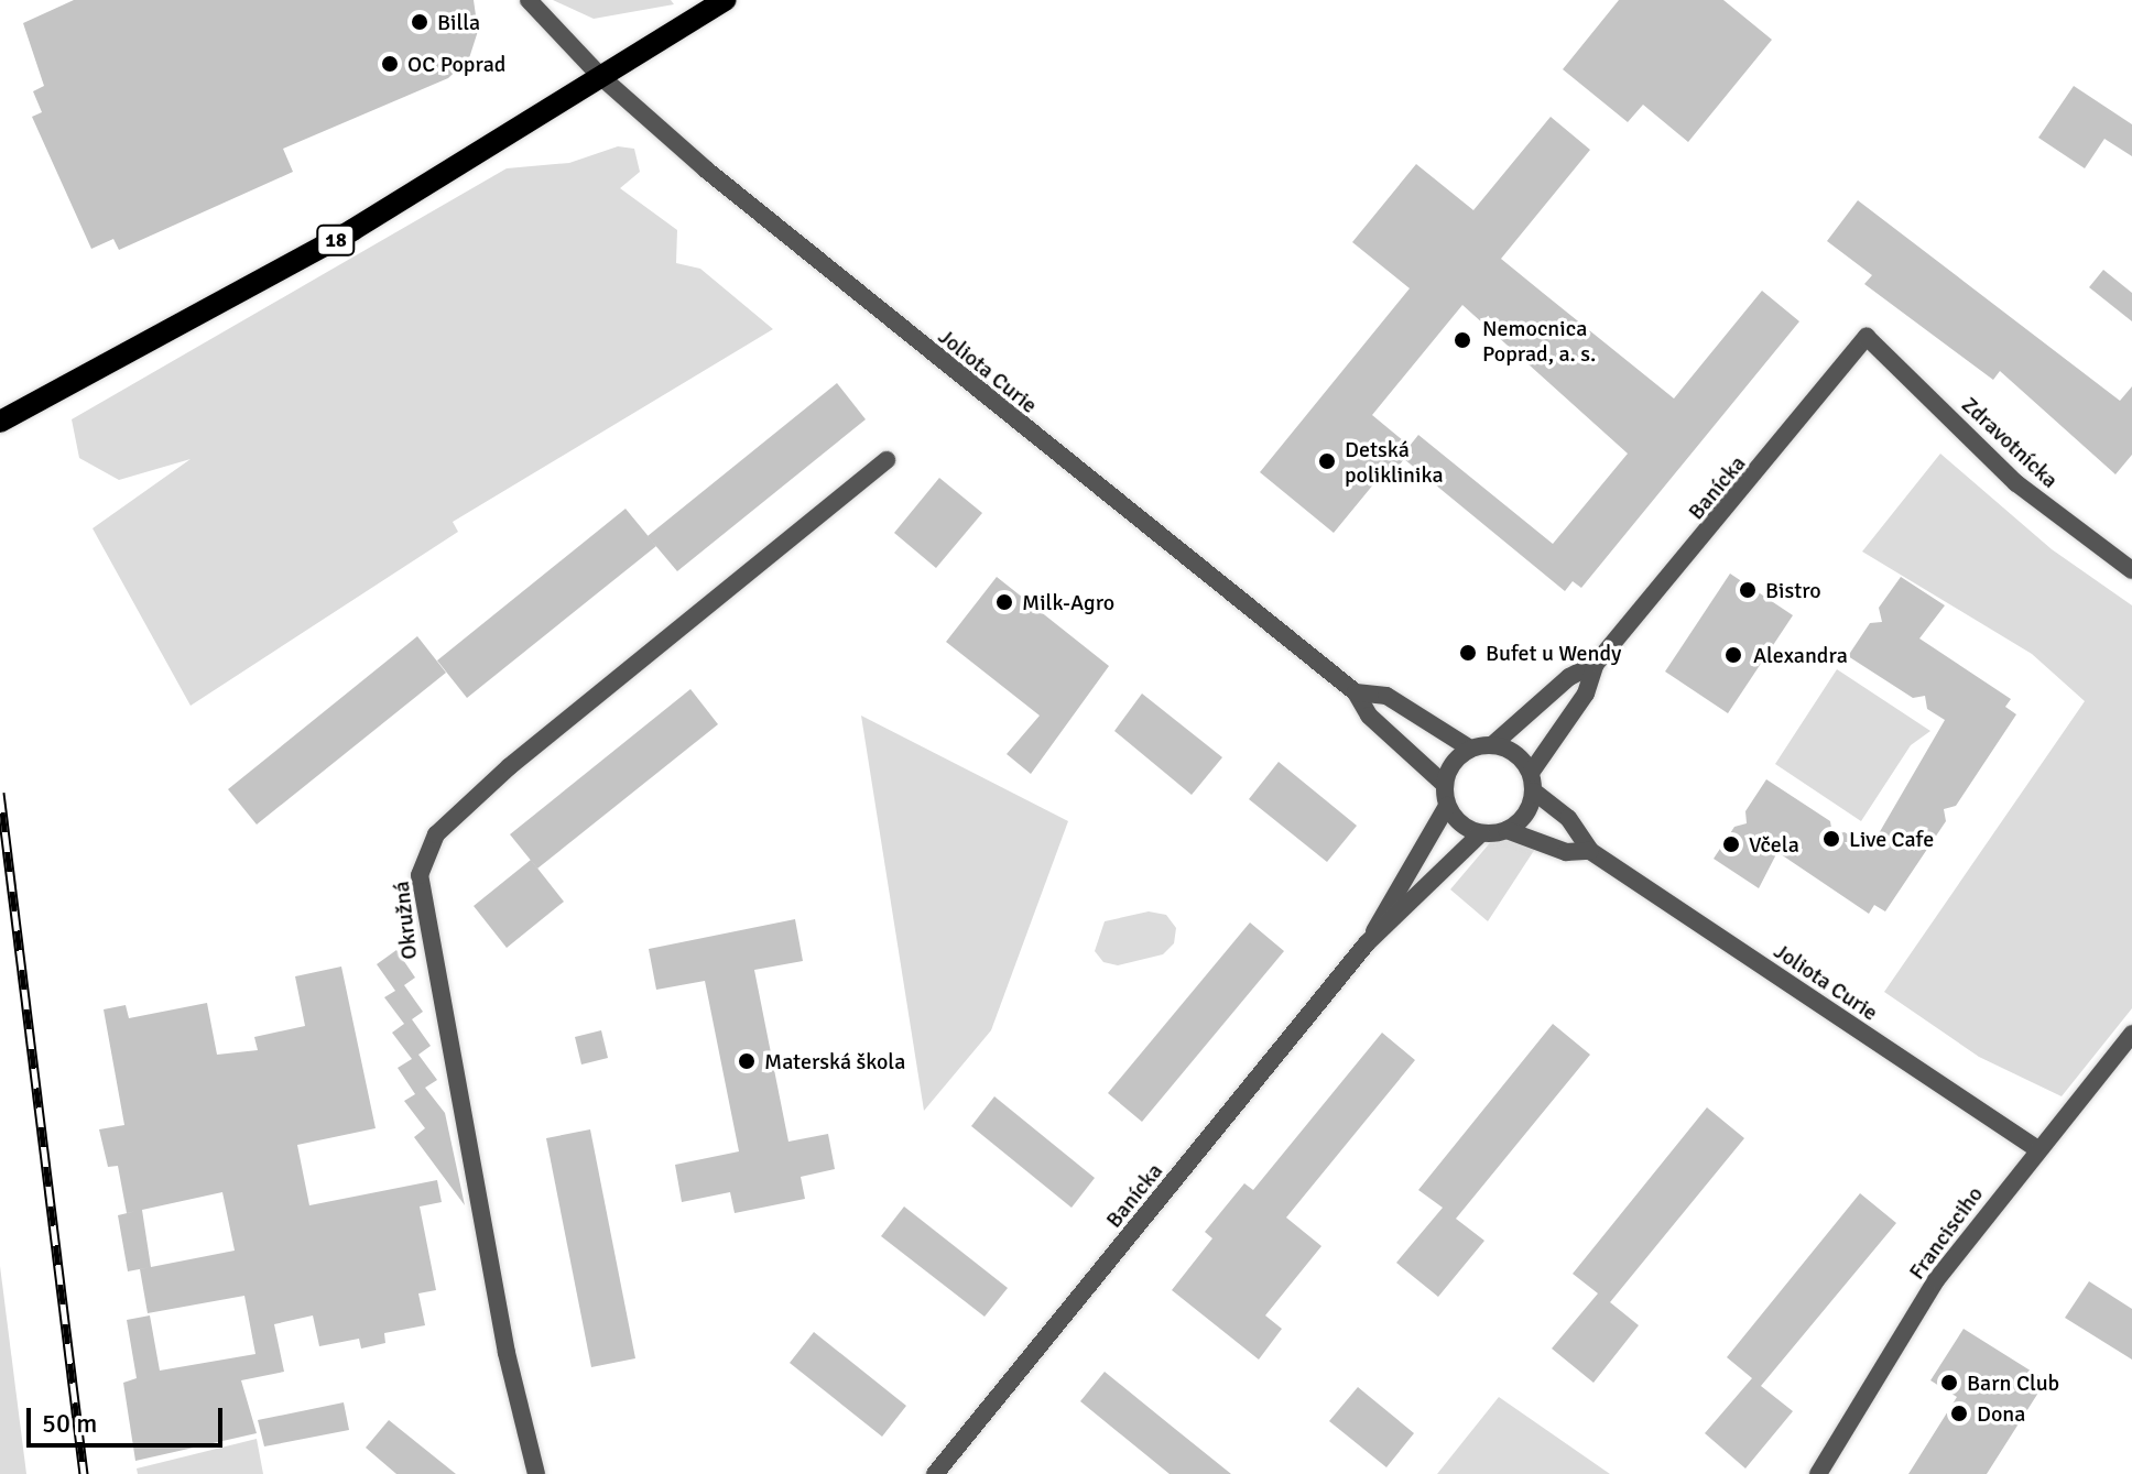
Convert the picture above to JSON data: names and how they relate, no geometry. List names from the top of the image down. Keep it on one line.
{"streets":{"main road":["18"],"street":["Joliota Curie","Zdravotnícka","Banícka","Okružná","Francisciho"]},"crossings":[["18","Joliota Curie"],["Joliota Curie","Banícka"],["Joliota Curie","Francisciho"],["Zdravotnícka","Banícka"]],"places":["Billa","OC Poprad","Nemocnica Poprad, a. s.","Detská poliklinika","Bistro","Milk-Agro","Bufet u Wendy","Alexandra","Live Cafe","Včela","Materská škola","Barn Club","Dona"],"scale_bar":"50 m"}
